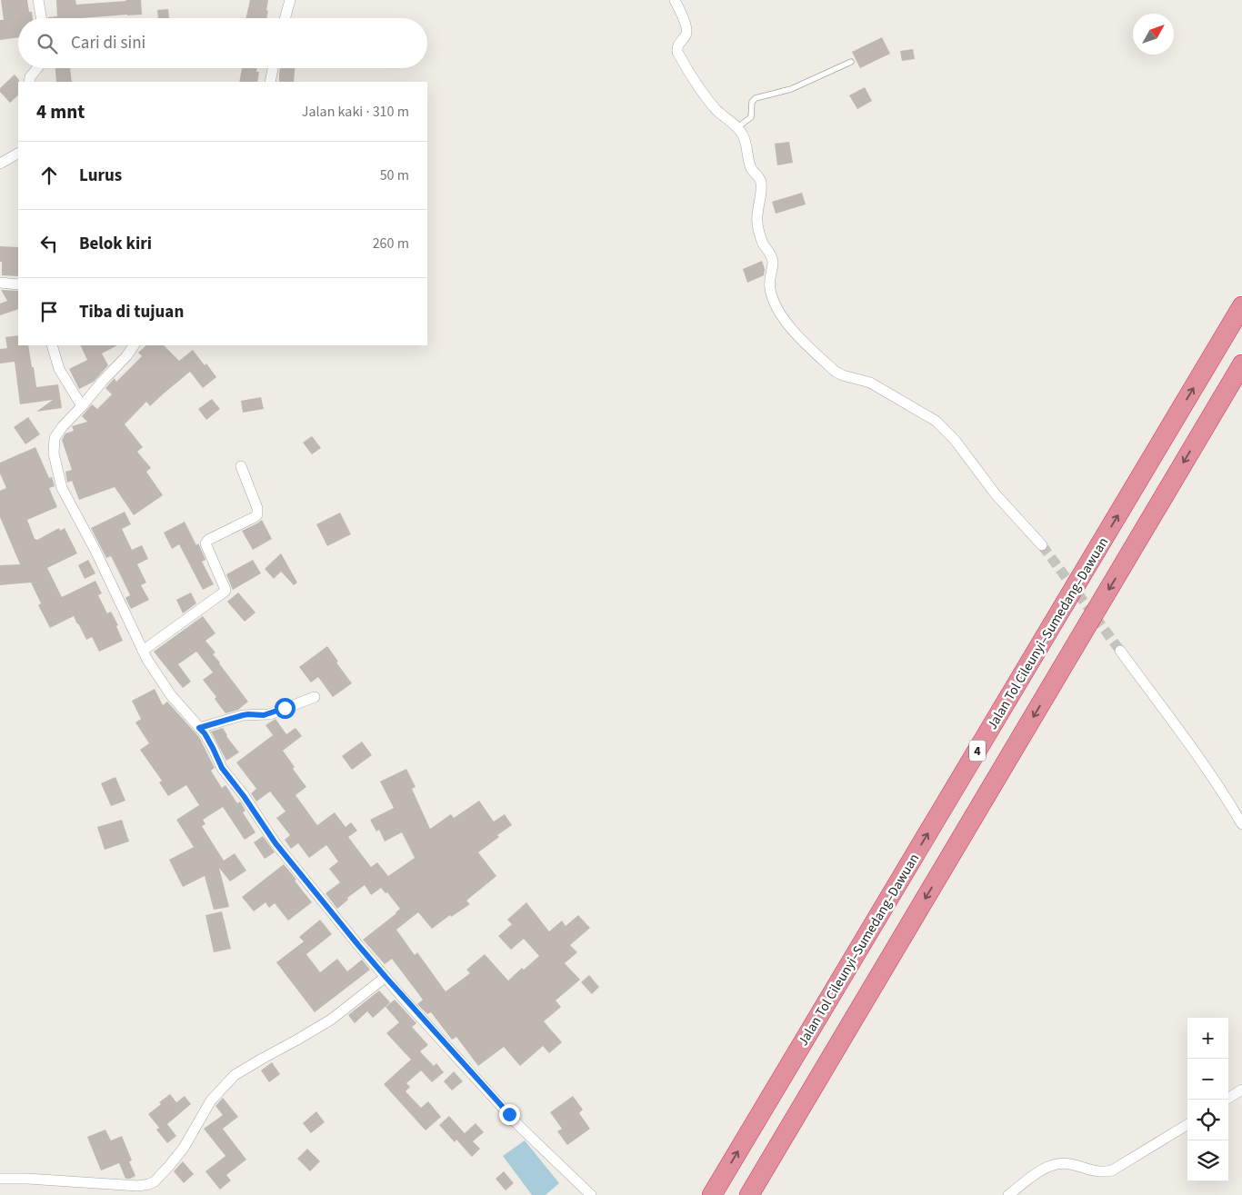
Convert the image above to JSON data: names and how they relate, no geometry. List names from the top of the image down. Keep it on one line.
{"streets":{"highway":["Jalan Tol Cileunyi–Sumedang–Dawuan","4"]},"north":"top right","page":{"search":"Cari di sini","heading":["4 mnt","Jalan kaki · 310 m"],"list":[["Lurus","50 m"],["Belok kiri","260 m"],"Tiba di tujuan"],"map_buttons":["+","−"]}}
